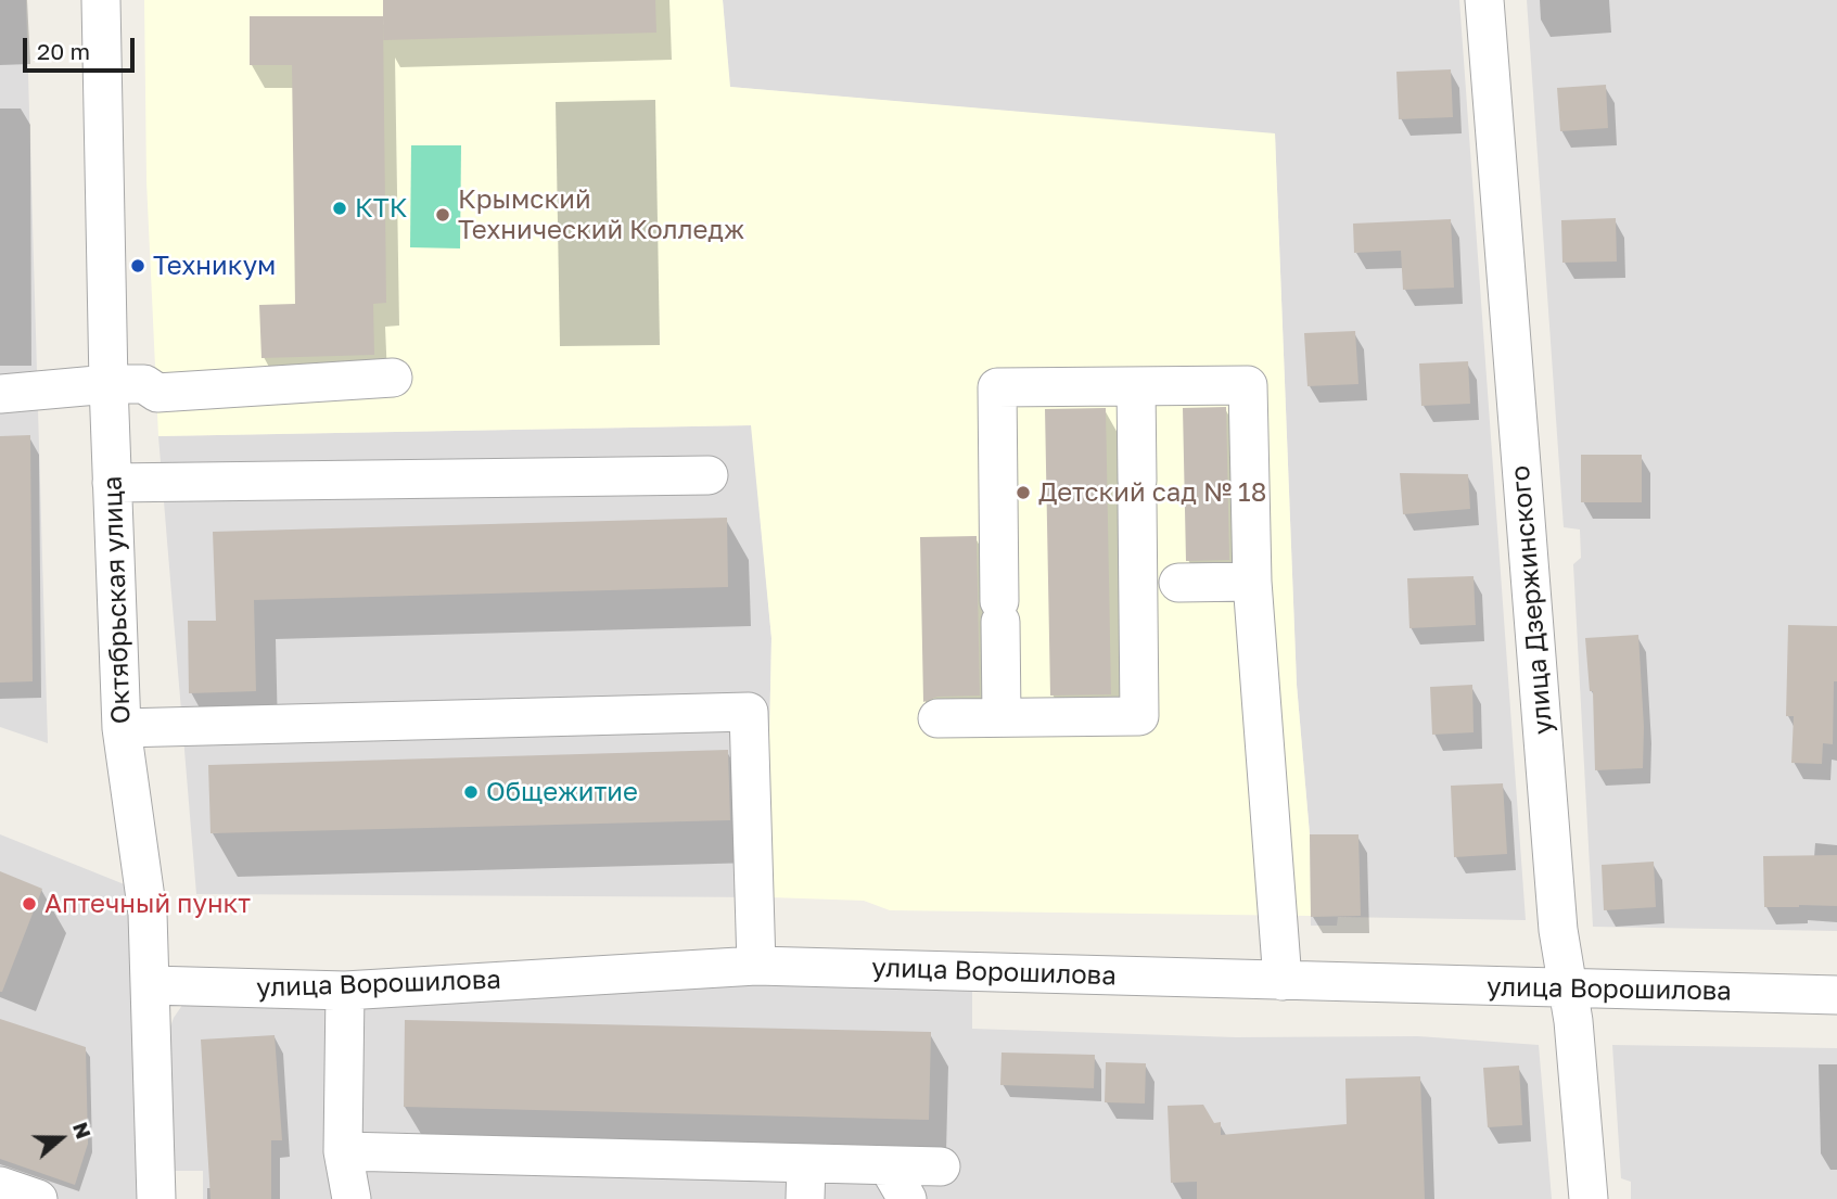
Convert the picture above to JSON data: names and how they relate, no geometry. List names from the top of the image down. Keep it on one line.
{"streets":{"street":["Октябрьская улица","улица Дзержинского","улица Ворошилова"]},"crossings":[["Октябрьская улица","улица Ворошилова"],["улица Дзержинского","улица Ворошилова"]],"places":["КТК","Крымский Технический Колледж","Техникум","Детский сад № 18","Общежитие","Аптечный пункт"],"scale_bar":"20 m","north":"right"}
